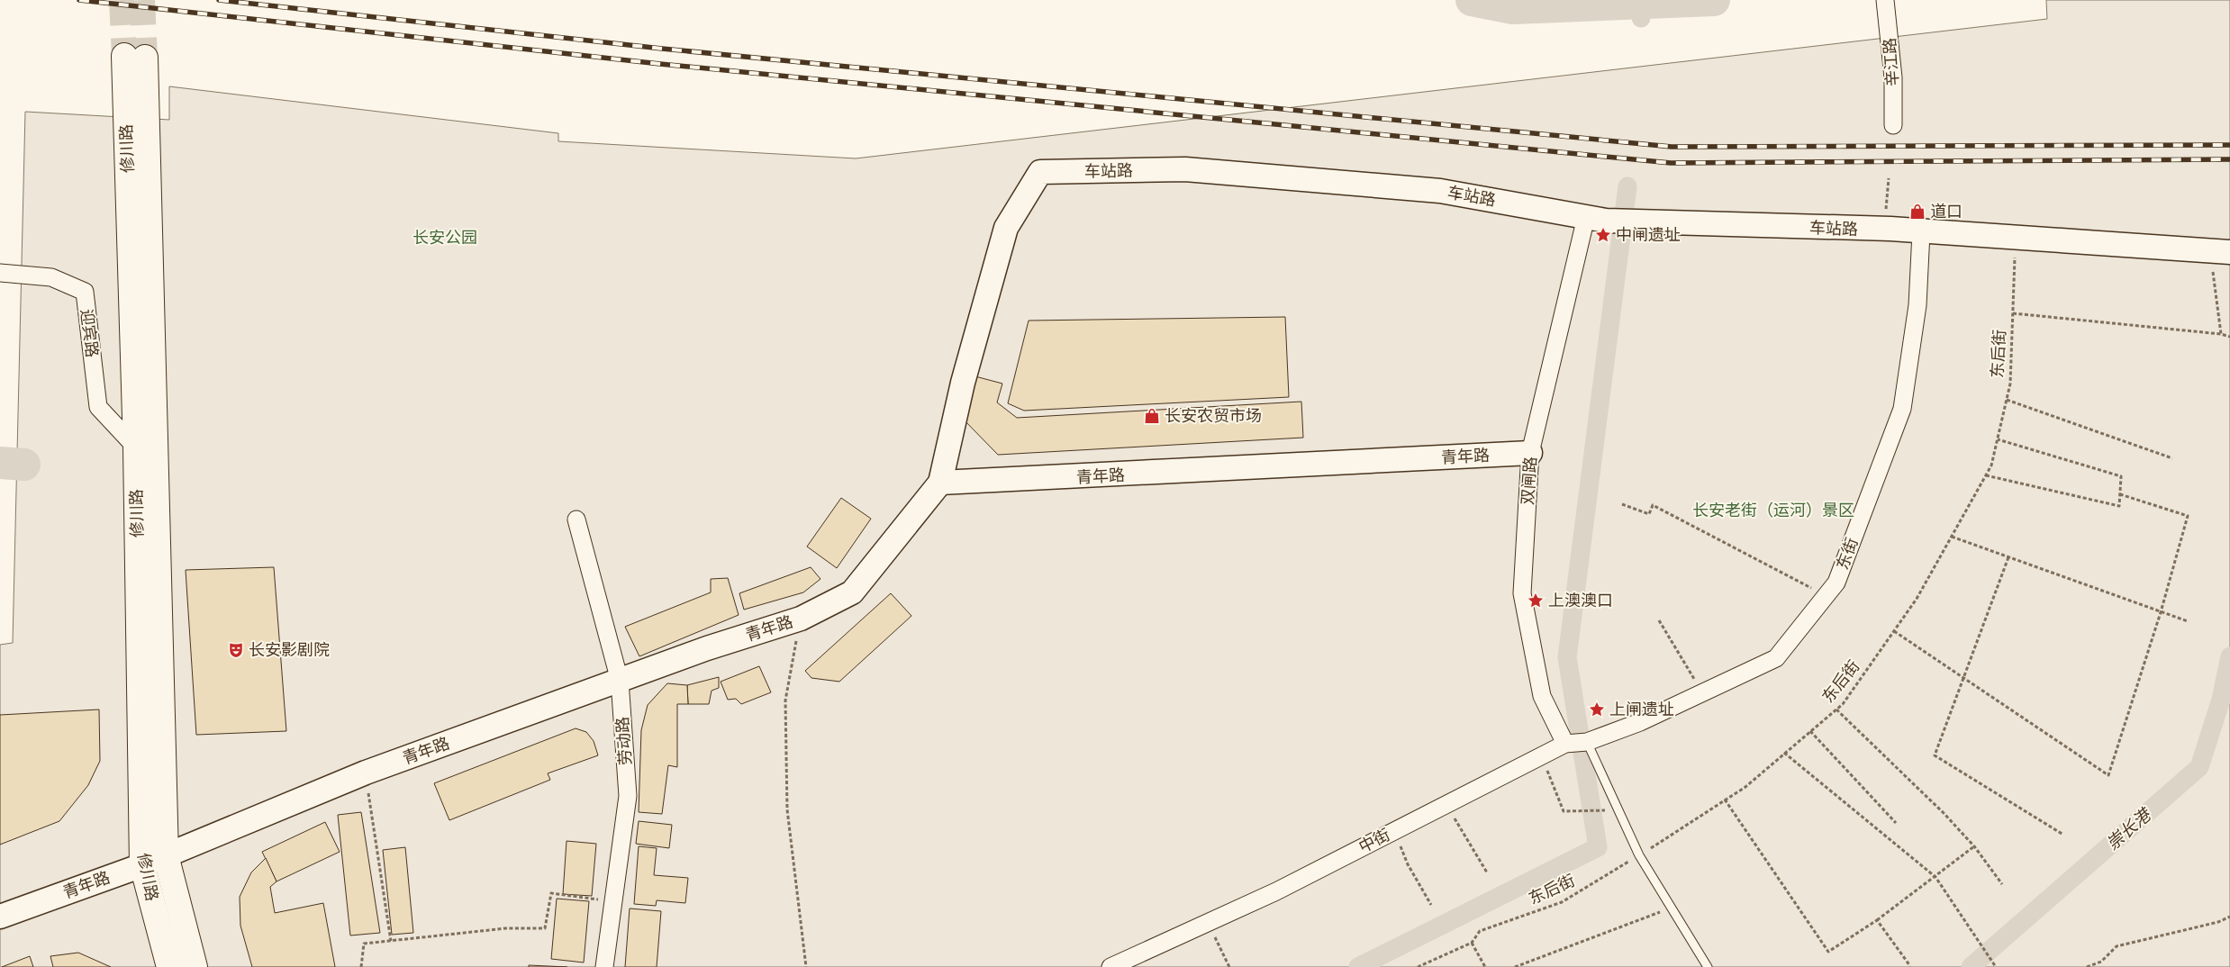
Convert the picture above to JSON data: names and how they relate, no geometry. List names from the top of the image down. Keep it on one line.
{"streets":{"main road":["修川路"],"street":["辛江路","车站路","迎宾路","青年路","双闸路","东街","劳动路","中街"],"path":["东后街"]},"crossings":[["修川路","迎宾路"],["修川路","青年路"],["车站路","东后街"],["车站路","青年路"],["车站路","双闸路"],["车站路","东街"],["青年路","双闸路"],["青年路","劳动路"],["双闸路","中街"],["东街","中街"]],"water":["崇长港"],"parks":["长安公园","长安老街（运河）景区"],"places":{"shop":["道口","长安农贸市场"],"place":["中闸遗址","上澳澳口","上闸遗址"],"theatre":["长安影剧院"]}}
